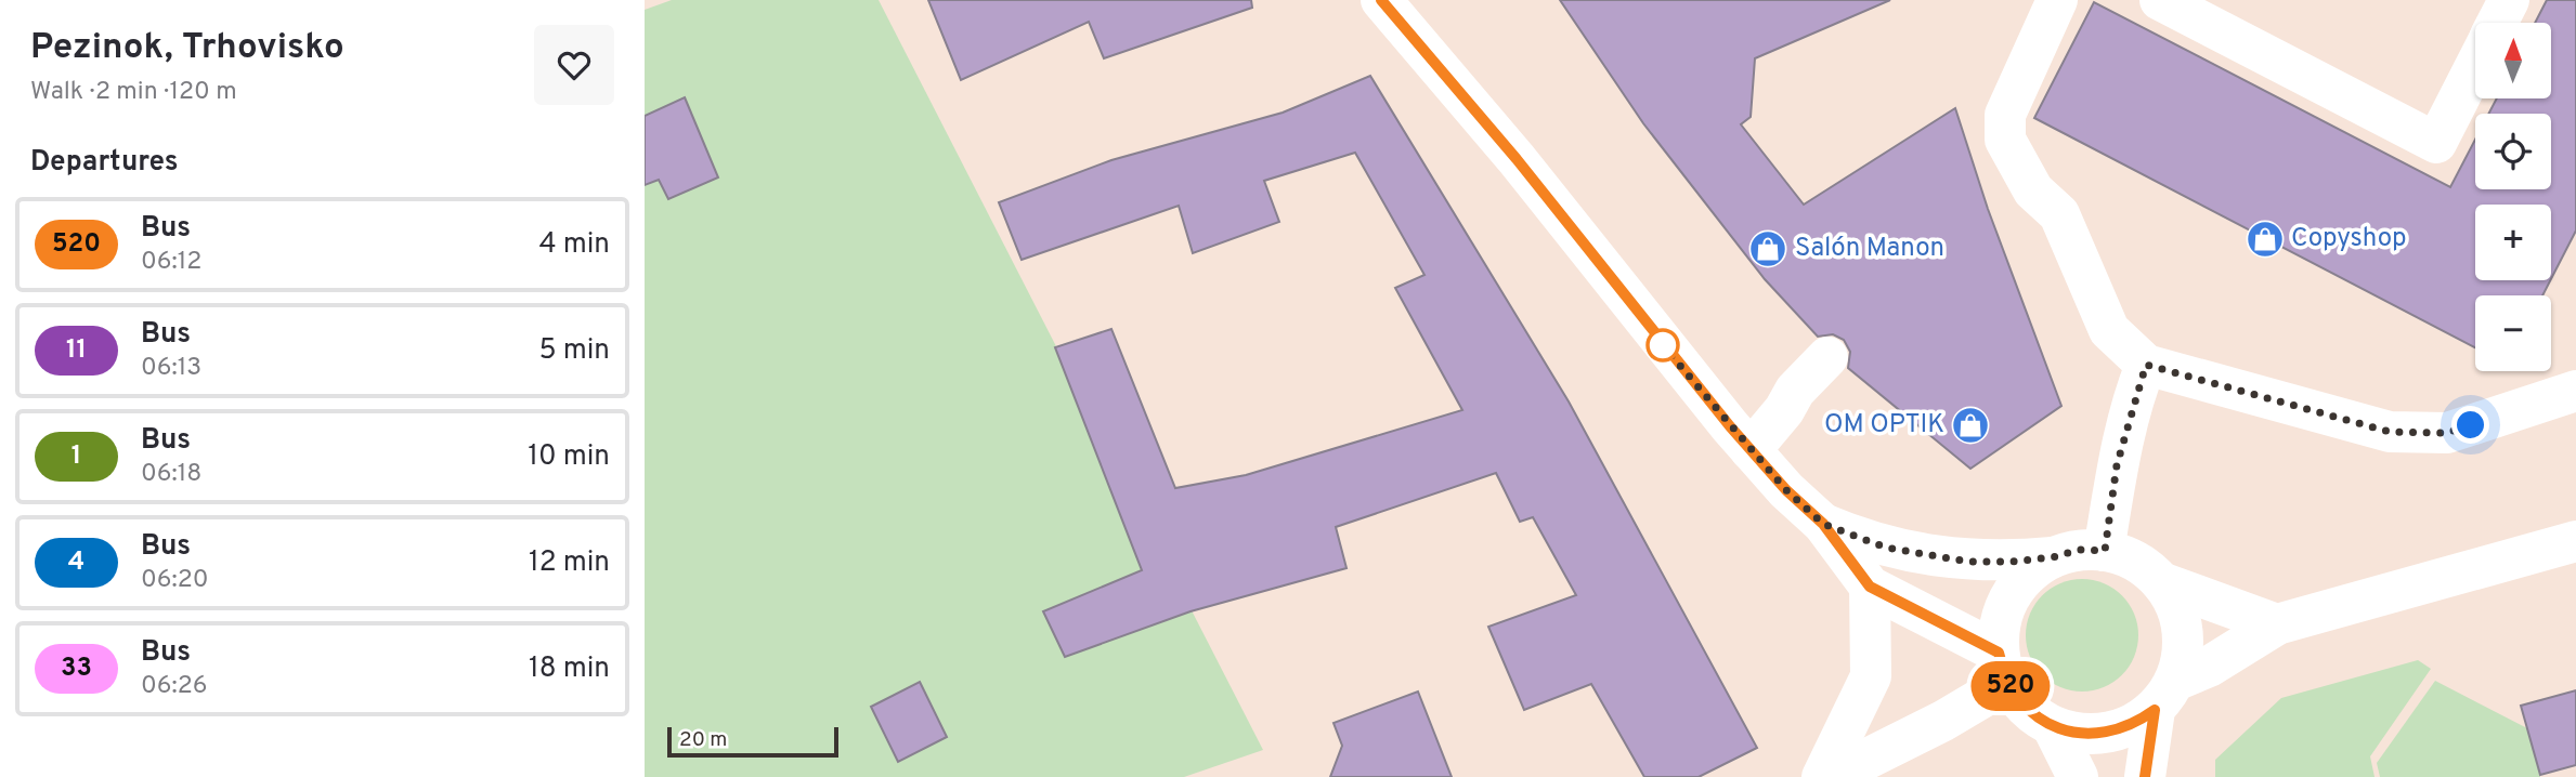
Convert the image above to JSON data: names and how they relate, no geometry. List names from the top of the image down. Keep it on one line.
{"places":{"shop":["Copyshop","Salón Manon","OM OPTIK"]},"lines":["bus line 520"],"scale_bar":"20 m","north":"top","page":{"heading":[["Pezinok, Trhovisko","Walk · 2 min · 120 m"],"Departures"],"on_map":"520","map_buttons":["+","−"],"list":[{"mark":"520","name":"Bus","note":"06:12","value":"4 min"},{"mark":"11","name":"Bus","note":"06:13","value":"5 min"},{"mark":"1","name":"Bus","note":"06:18","value":"10 min"},{"mark":"4","name":"Bus","note":"06:20","value":"12 min"},{"mark":"33","name":"Bus","note":"06:26","value":"18 min"}],"scale":"20 m"}}
